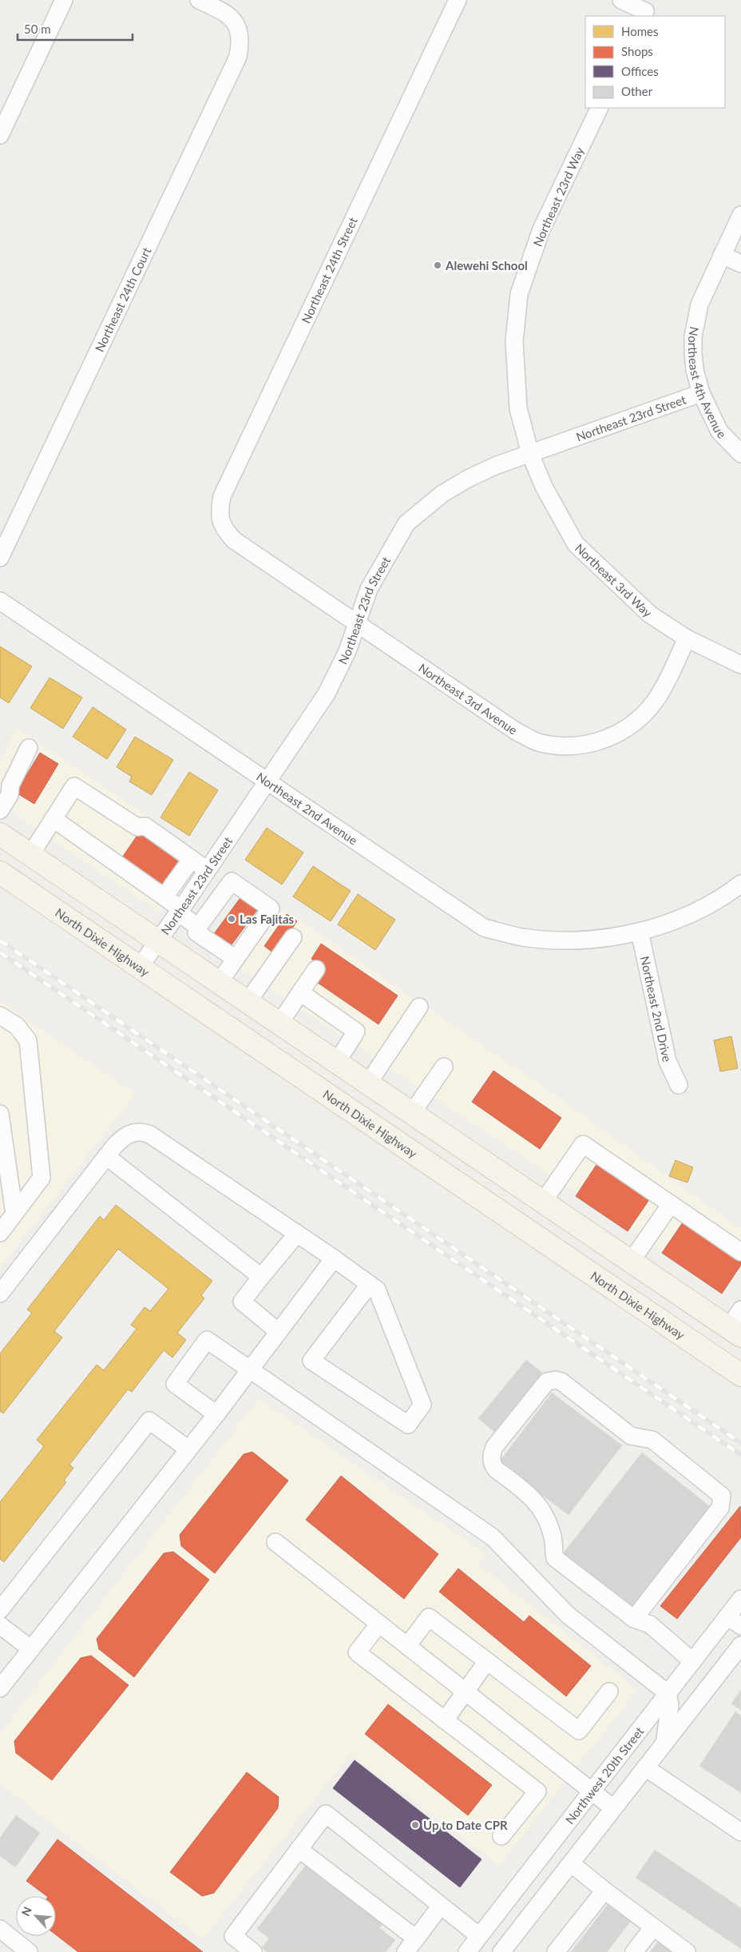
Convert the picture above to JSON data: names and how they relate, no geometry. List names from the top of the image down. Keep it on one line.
{"streets":{"main road":["North Dixie Highway"],"street":["Northeast 23rd Way","Northeast 24th Street","Northeast 24th Court","Northeast 4th Avenue","Northeast 23rd Street","Northeast 3rd Way","Northeast 3rd Avenue","Northeast 2nd Avenue","Northeast 2nd Drive","Northwest 20th Street"]},"crossings":[["Northeast 23rd Way","Northeast 23rd Street"],["Northeast 23rd Way","Northeast 3rd Way"],["Northeast 24th Street","Northeast 3rd Avenue"],["Northeast 4th Avenue","Northeast 23rd Street"],["Northeast 23rd Street","Northeast 3rd Way"],["Northeast 23rd Street","Northeast 3rd Avenue"],["Northeast 23rd Street","Northeast 2nd Avenue"],["Northeast 23rd Street","North Dixie Highway"],["Northeast 3rd Way","Northeast 3rd Avenue"],["Northeast 2nd Avenue","Northeast 2nd Drive"]],"places":["Alewehi School","Las Fajitas","Up to Date CPR"],"legend":["Homes","Shops","Offices","Other"],"scale_bar":"50 m","north":"top left"}
